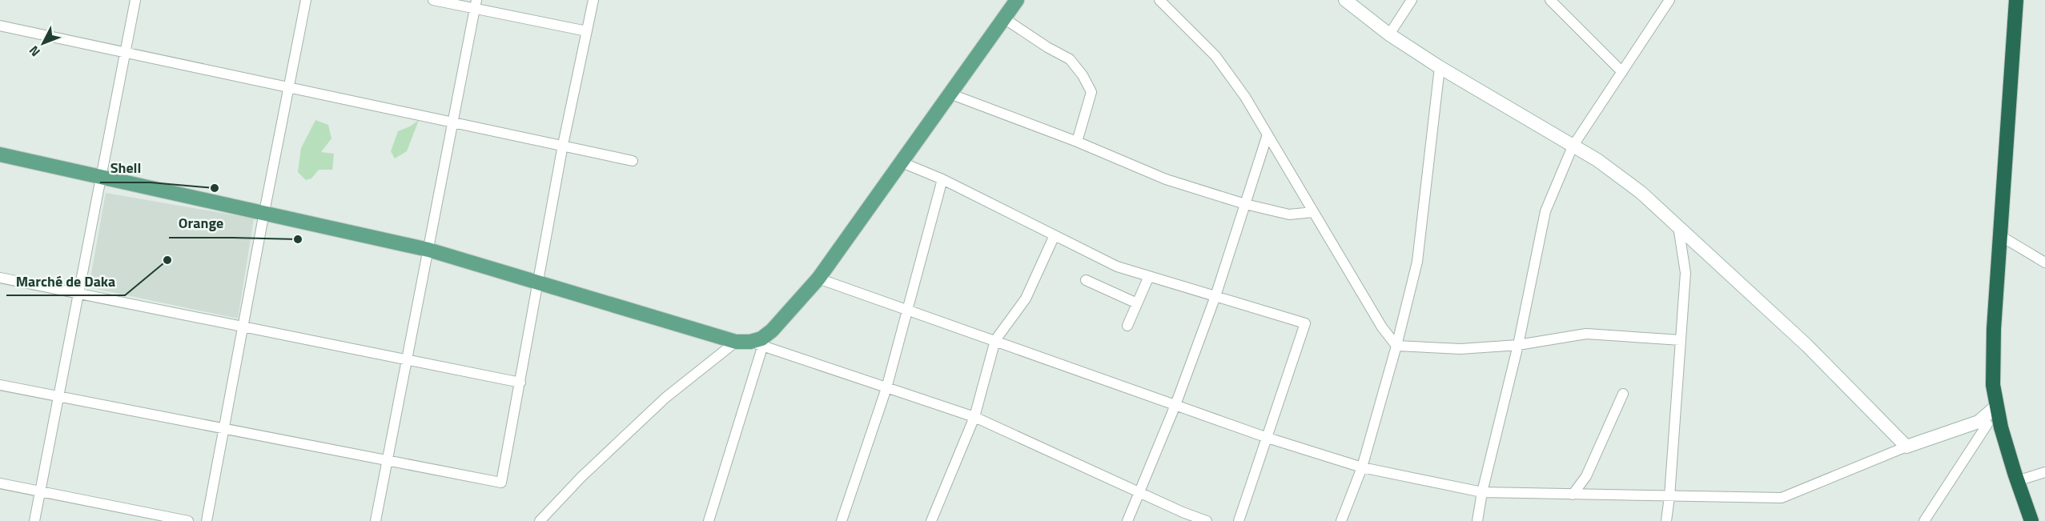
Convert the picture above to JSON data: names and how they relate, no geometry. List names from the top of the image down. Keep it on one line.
{"places":["Shell","Orange","Marché de Daka"],"north":"bottom left"}
